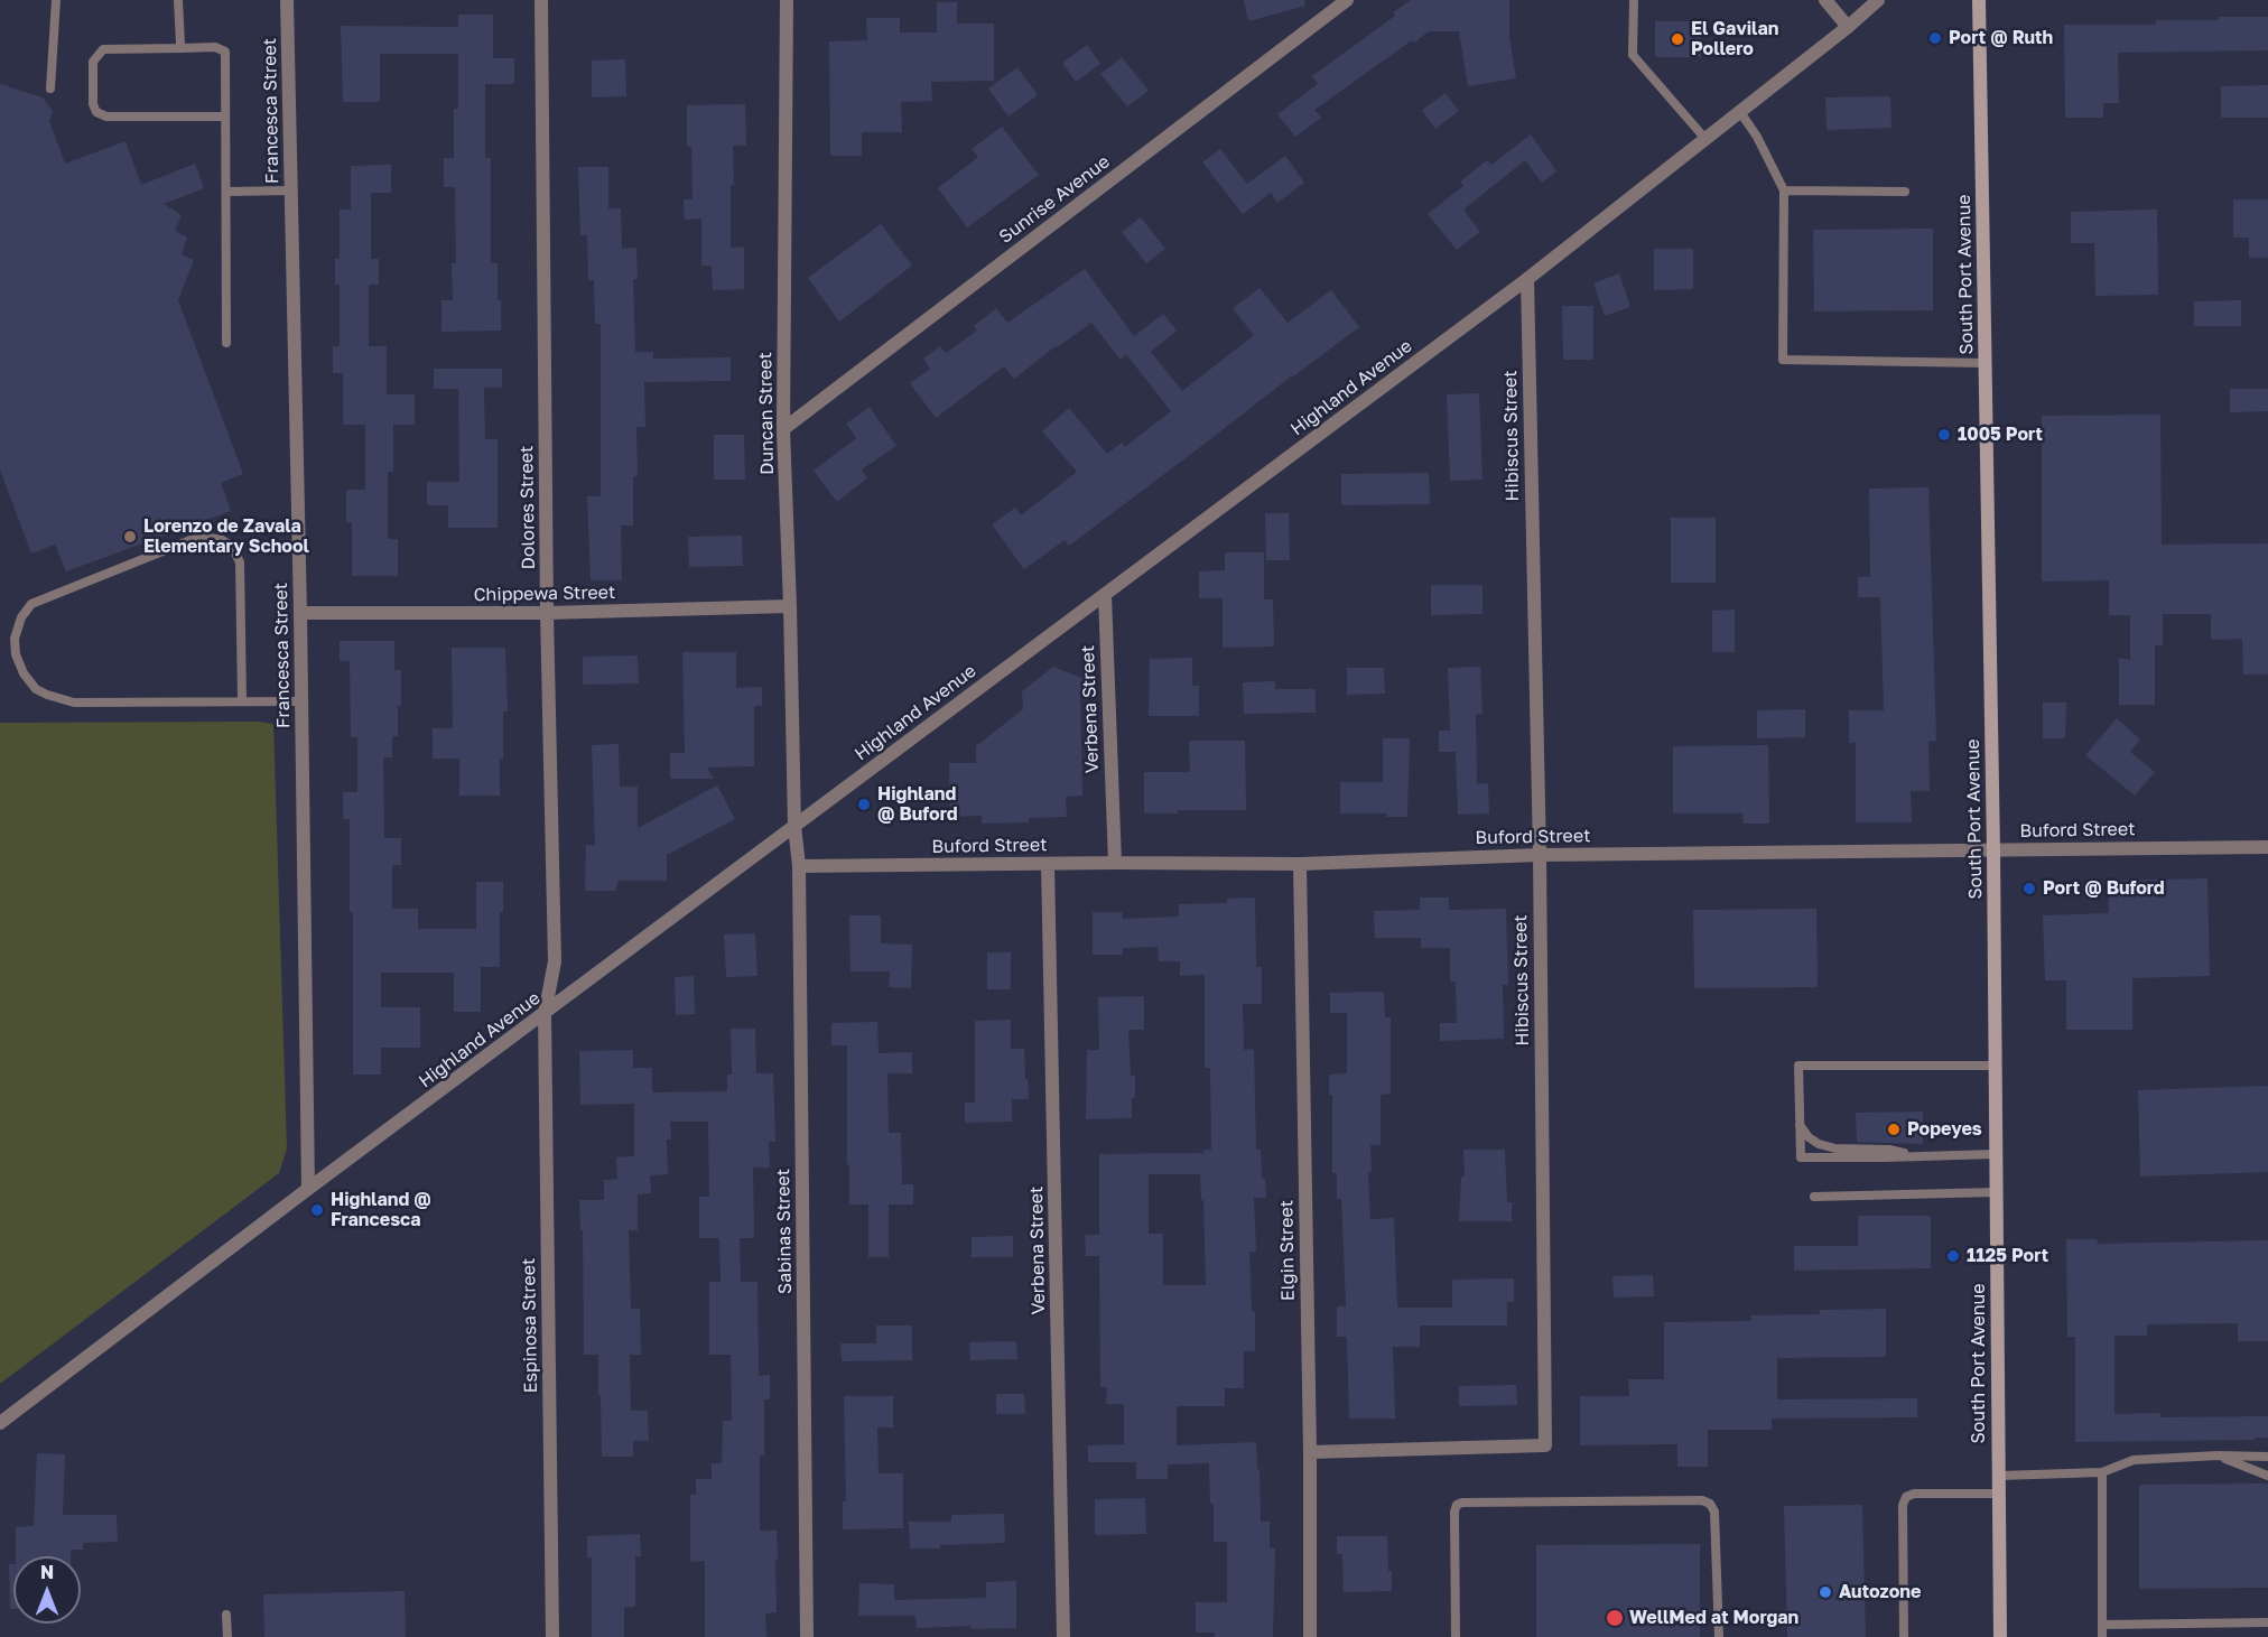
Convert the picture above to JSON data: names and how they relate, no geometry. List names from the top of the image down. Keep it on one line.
{"streets":{"main road":["South Port Avenue"],"street":["Francesca Street","Sunrise Avenue","Highland Avenue","Duncan Street","Hibiscus Street","Dolores Street","Chippewa Street","Verbena Street","Buford Street","Sabinas Street","Elgin Street","Espinosa Street"]},"crossings":[["Francesca Street","Highland Avenue"],["Francesca Street","Chippewa Street"],["Sunrise Avenue","Duncan Street"],["South Port Avenue","Buford Street"],["Highland Avenue","Duncan Street"],["Highland Avenue","Hibiscus Street"],["Highland Avenue","Dolores Street"],["Highland Avenue","Verbena Street"],["Highland Avenue","Sabinas Street"],["Highland Avenue","Espinosa Street"],["Duncan Street","Chippewa Street"],["Duncan Street","Sabinas Street"],["Hibiscus Street","Buford Street"],["Hibiscus Street","Elgin Street"],["Dolores Street","Chippewa Street"],["Dolores Street","Espinosa Street"],["Verbena Street","Buford Street"],["Buford Street","Sabinas Street"],["Buford Street","Elgin Street"]],"places":["Port @ Ruth","El Gavilan Pollero","1005 Port","Lorenzo de Zavala Elementary School","Highland @ Buford","Port @ Buford","Popeyes","Highland @ Francesca","1125 Port","Autozone","WellMed at Morgan"],"north":"top"}
